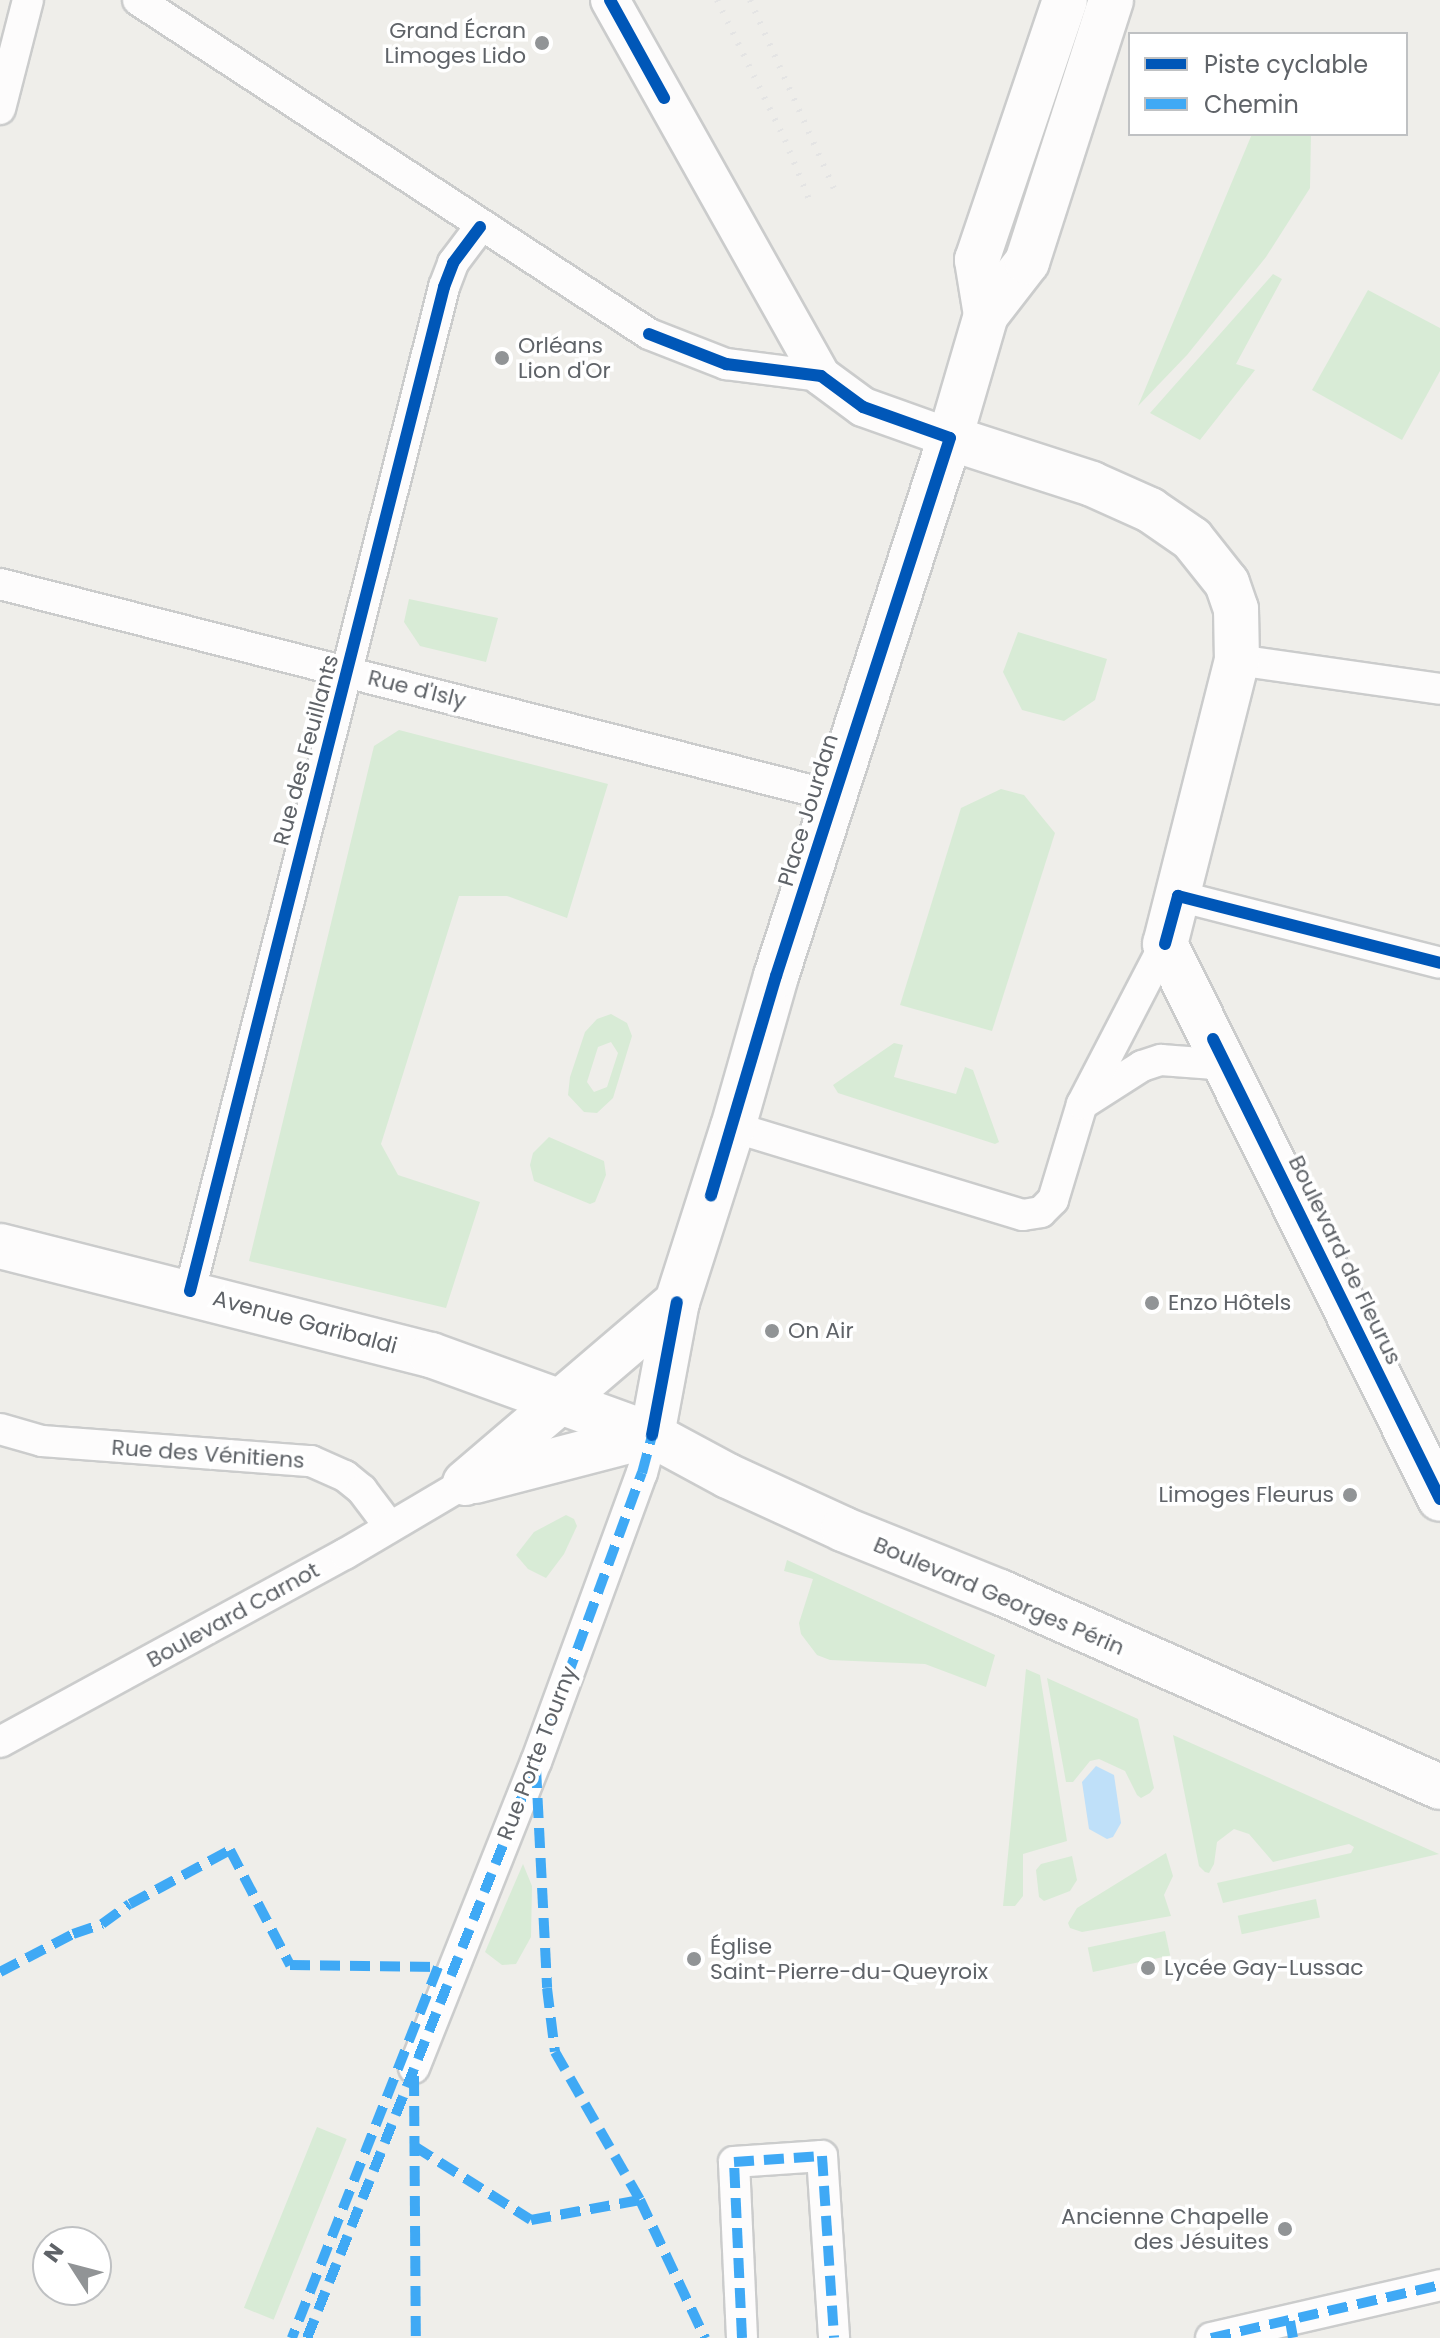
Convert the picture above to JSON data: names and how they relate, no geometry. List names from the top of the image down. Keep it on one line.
{"streets":{"main road":["Place Jourdan","Boulevard de Fleurus","Avenue Garibaldi","Boulevard Georges Périn"],"street":["Rue d'Isly","Rue des Feuillants","Rue des Vénitiens","Boulevard Carnot","Rue Porte Tourny"]},"crossings":[["Rue d'Isly","Rue des Feuillants"],["Rue d'Isly","Place Jourdan"],["Rue des Feuillants","Avenue Garibaldi"],["Place Jourdan","Boulevard Georges Périn"],["Place Jourdan","Rue Porte Tourny"],["Avenue Garibaldi","Boulevard Georges Périn"],["Rue des Vénitiens","Boulevard Carnot"],["Boulevard Georges Périn","Rue Porte Tourny"]],"places":["Grand Écran Limoges Lido","Orléans Lion d'Or","Enzo Hôtels","On Air","Limoges Fleurus","Église Saint-Pierre-du-Queyroix","Lycée Gay-Lussac","Ancienne Chapelle des Jésuites"],"legend":["Piste cyclable","Chemin"],"north":"top left"}
